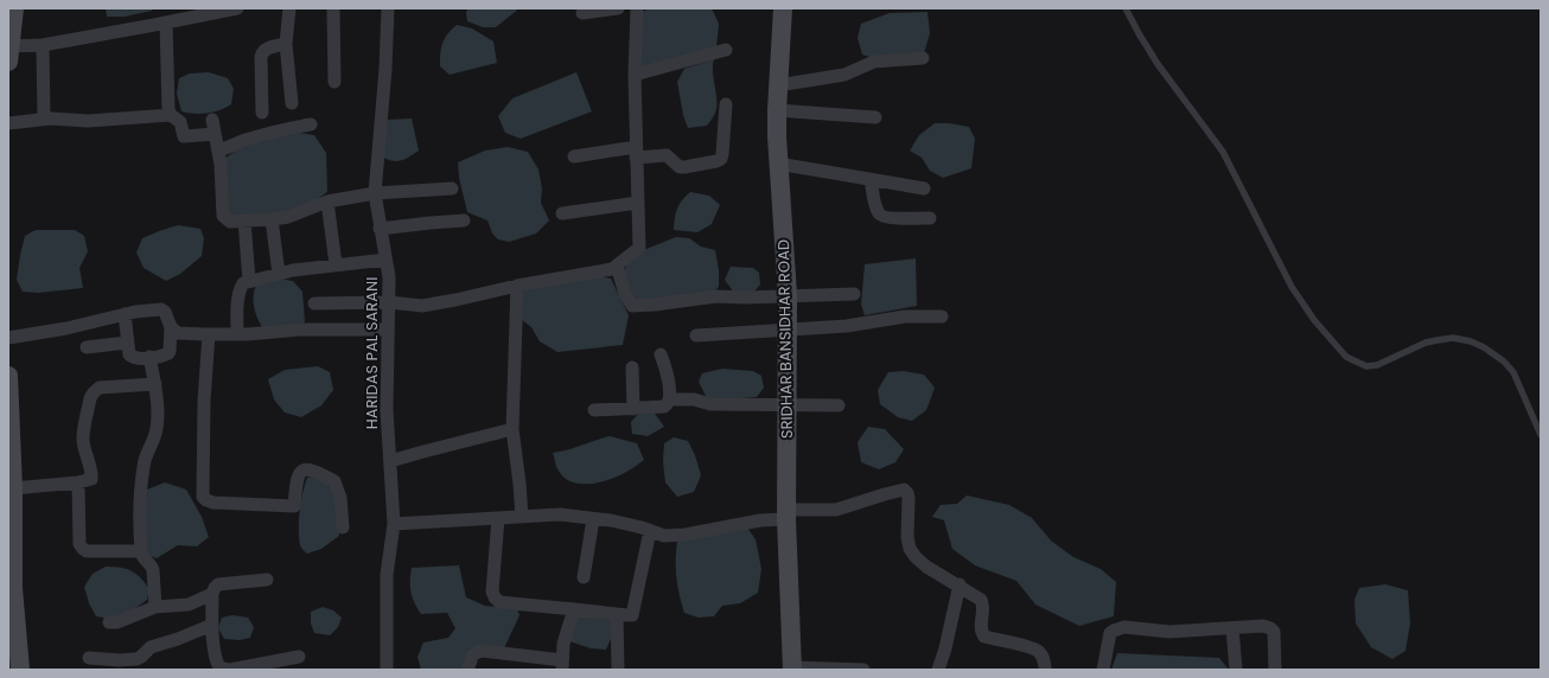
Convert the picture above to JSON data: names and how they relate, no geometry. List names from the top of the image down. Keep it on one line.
{"streets":{"street":["SRIDHAR BANSIDHAR ROAD","HARIDAS PAL SARANI"]}}
